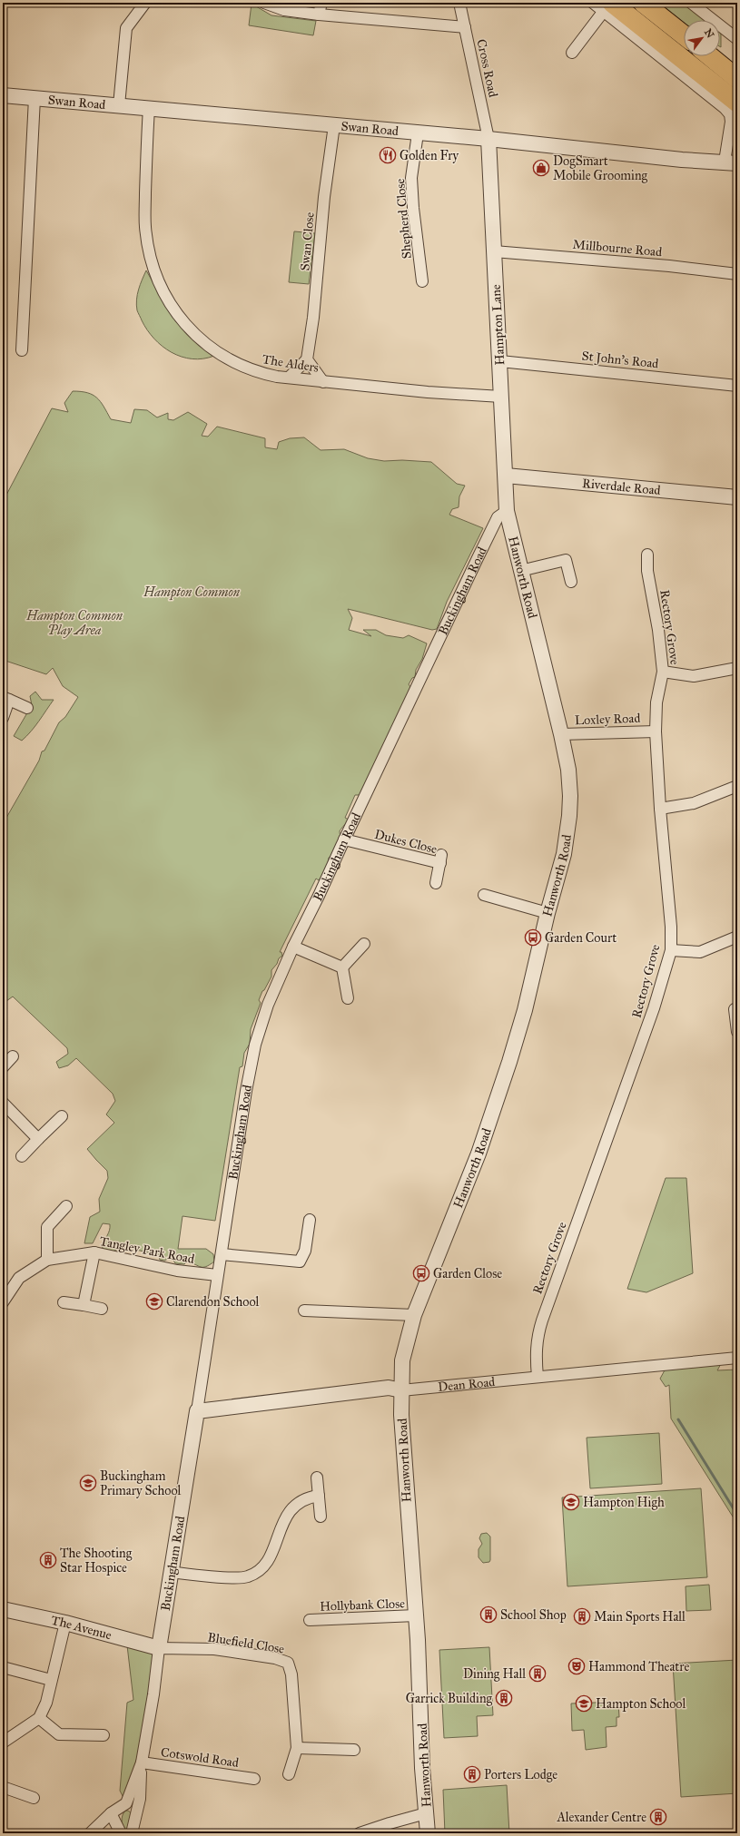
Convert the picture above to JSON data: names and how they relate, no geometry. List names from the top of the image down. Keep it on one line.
{"streets":{"street":["Cross Road","Swan Road","Shepherd Close","Swan Close","Millbourne Road","Hampton Lane","St John's Road","The Alders","Riverdale Road","Hanworth Road","Buckingham Road","Rectory Grove","Loxley Road","Dukes Close","Tangley Park Road","Dean Road","Hollybank Close","The Avenue","Bluefield Close","Cotswold Road"]},"crossings":[["Cross Road","Swan Road"],["Cross Road","Hampton Lane"],["Swan Road","Shepherd Close"],["Swan Road","Swan Close"],["Swan Road","Hampton Lane"],["Swan Road","The Alders"],["Millbourne Road","Hampton Lane"],["Hampton Lane","St John's Road"],["Hampton Lane","The Alders"],["Hampton Lane","Riverdale Road"],["Hampton Lane","Hanworth Road"],["Hampton Lane","Buckingham Road"],["Hanworth Road","Buckingham Road"],["Hanworth Road","Loxley Road"],["Hanworth Road","Dean Road"],["Hanworth Road","Hollybank Close"],["Buckingham Road","Dukes Close"],["Buckingham Road","Tangley Park Road"],["Buckingham Road","Dean Road"],["Buckingham Road","The Avenue"],["Buckingham Road","Bluefield Close"],["Buckingham Road","Cotswold Road"],["Rectory Grove","Loxley Road"],["Rectory Grove","Dean Road"],["The Avenue","Bluefield Close"]],"parks":["Hampton Common","Hampton Common Play Area"],"places":{"restaurant":["Golden Fry"],"shop":["DogSmart Mobile Grooming"],"bus stop":["Garden Court","Garden Close"],"school or university":["Clarendon School","Buckingham Primary School","Hampton High","Hampton School"],"building":["The Shooting Star Hospice","School Shop","Main Sports Hall","Dining Hall","Garrick Building","Porters Lodge","Alexander Centre"],"theatre":["Hammond Theatre"]},"north":"top right"}
